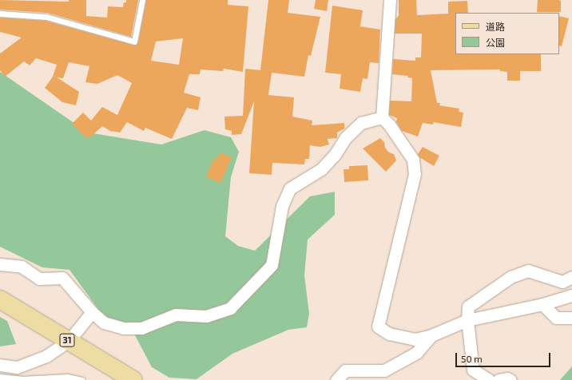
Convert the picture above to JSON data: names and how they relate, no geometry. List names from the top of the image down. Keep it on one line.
{"streets":{"main road":["31"]},"legend":["道路","公園"],"scale_bar":"50 m"}
